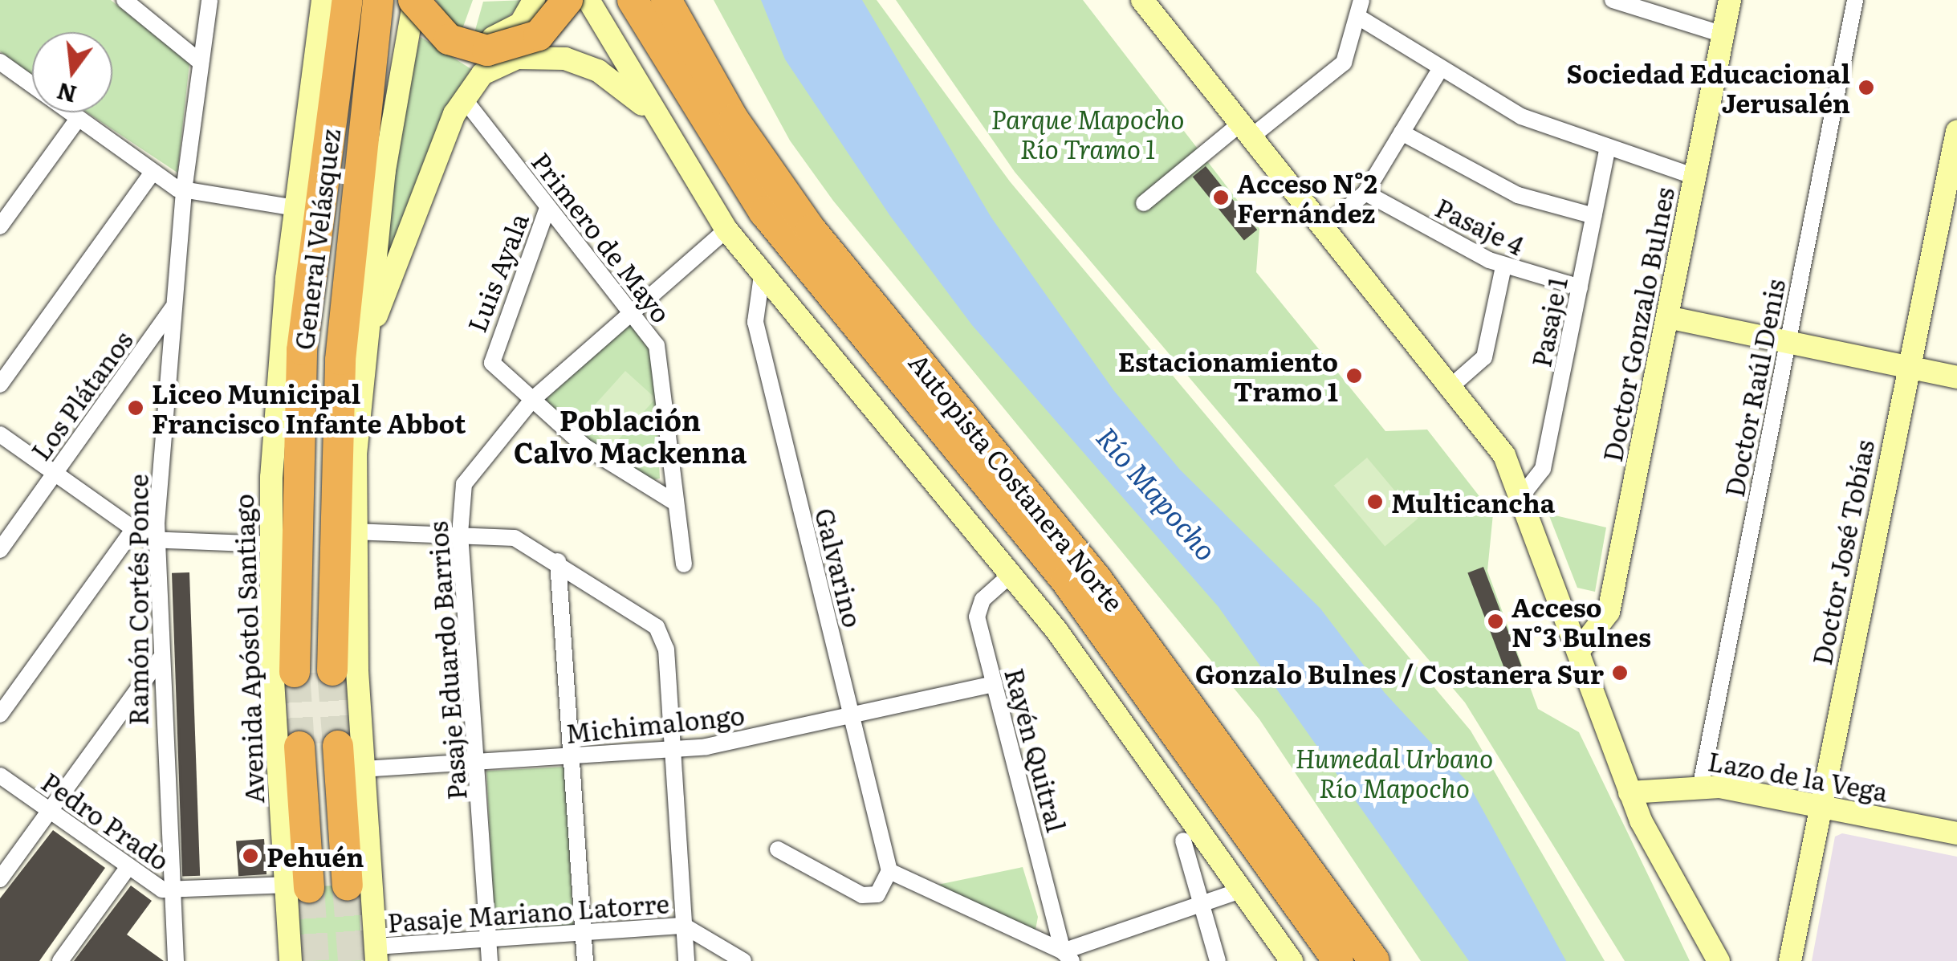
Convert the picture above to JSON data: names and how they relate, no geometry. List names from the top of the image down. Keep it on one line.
{"streets":{"highway":["General Velásquez","Autopista Costanera Norte"],"street":["Pasaje 4","Primero de Mayo","Luis Ayala","Pasaje 1","Doctor Gonzalo Bulnes","Doctor Raúl Denis","Los Plátanos","Doctor José Tobías","Galvarino","Ramón Cortés Ponce","Avenida Apóstol Santiago","Pasaje Eduardo Barrios","Michimalongo","Rayén Quitral","Lazo de la Vega","Pedro Prado","Pasaje Mariano Latorre"]},"crossings":[["Pasaje 4","Pasaje 1"],["Primero de Mayo","Luis Ayala"],["Primero de Mayo","Pasaje Eduardo Barrios"],["Luis Ayala","Pasaje Eduardo Barrios"],["Doctor Raúl Denis","Lazo de la Vega"],["Los Plátanos","Ramón Cortés Ponce"],["Doctor José Tobías","Lazo de la Vega"],["Galvarino","Michimalongo"],["Ramón Cortés Ponce","Pedro Prado"],["Avenida Apóstol Santiago","Pedro Prado"],["Pasaje Eduardo Barrios","Michimalongo"],["Pasaje Eduardo Barrios","Pasaje Mariano Latorre"],["Michimalongo","Rayén Quitral"]],"districts":["Población Calvo Mackenna"],"water":["Río Mapocho"],"parks":["Parque Mapocho Río Tramo 1","Humedal Urbano Río Mapocho"],"places":["Sociedad Educacional Jerusalén","Acceso N°2 Fernández","Estacionamiento Tramo 1","Liceo Municipal Francisco Infante Abbot","Multicancha","Acceso N°3 Bulnes","Gonzalo Bulnes / Costanera Sur","Pehuén"],"north":"bottom"}
